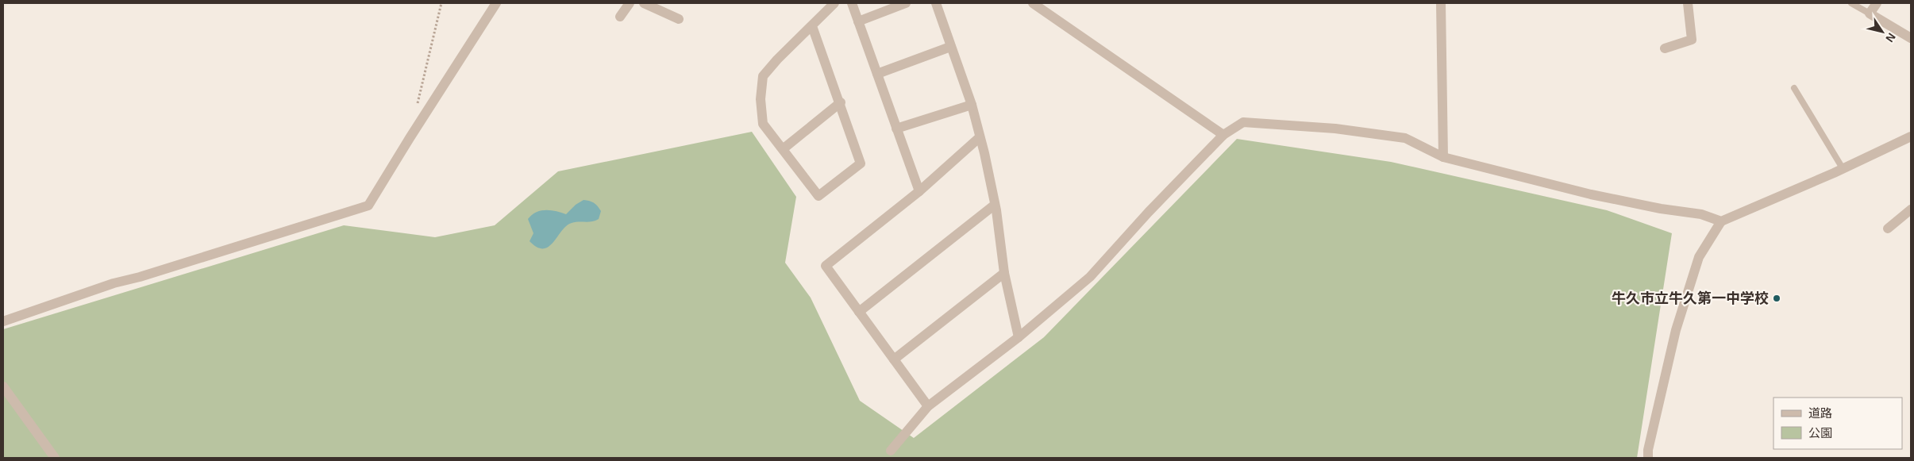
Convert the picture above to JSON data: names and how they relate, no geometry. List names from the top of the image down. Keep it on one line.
{"places":["牛久市立牛久第一中学校"],"legend":["道路","公園"],"north":"bottom right"}
